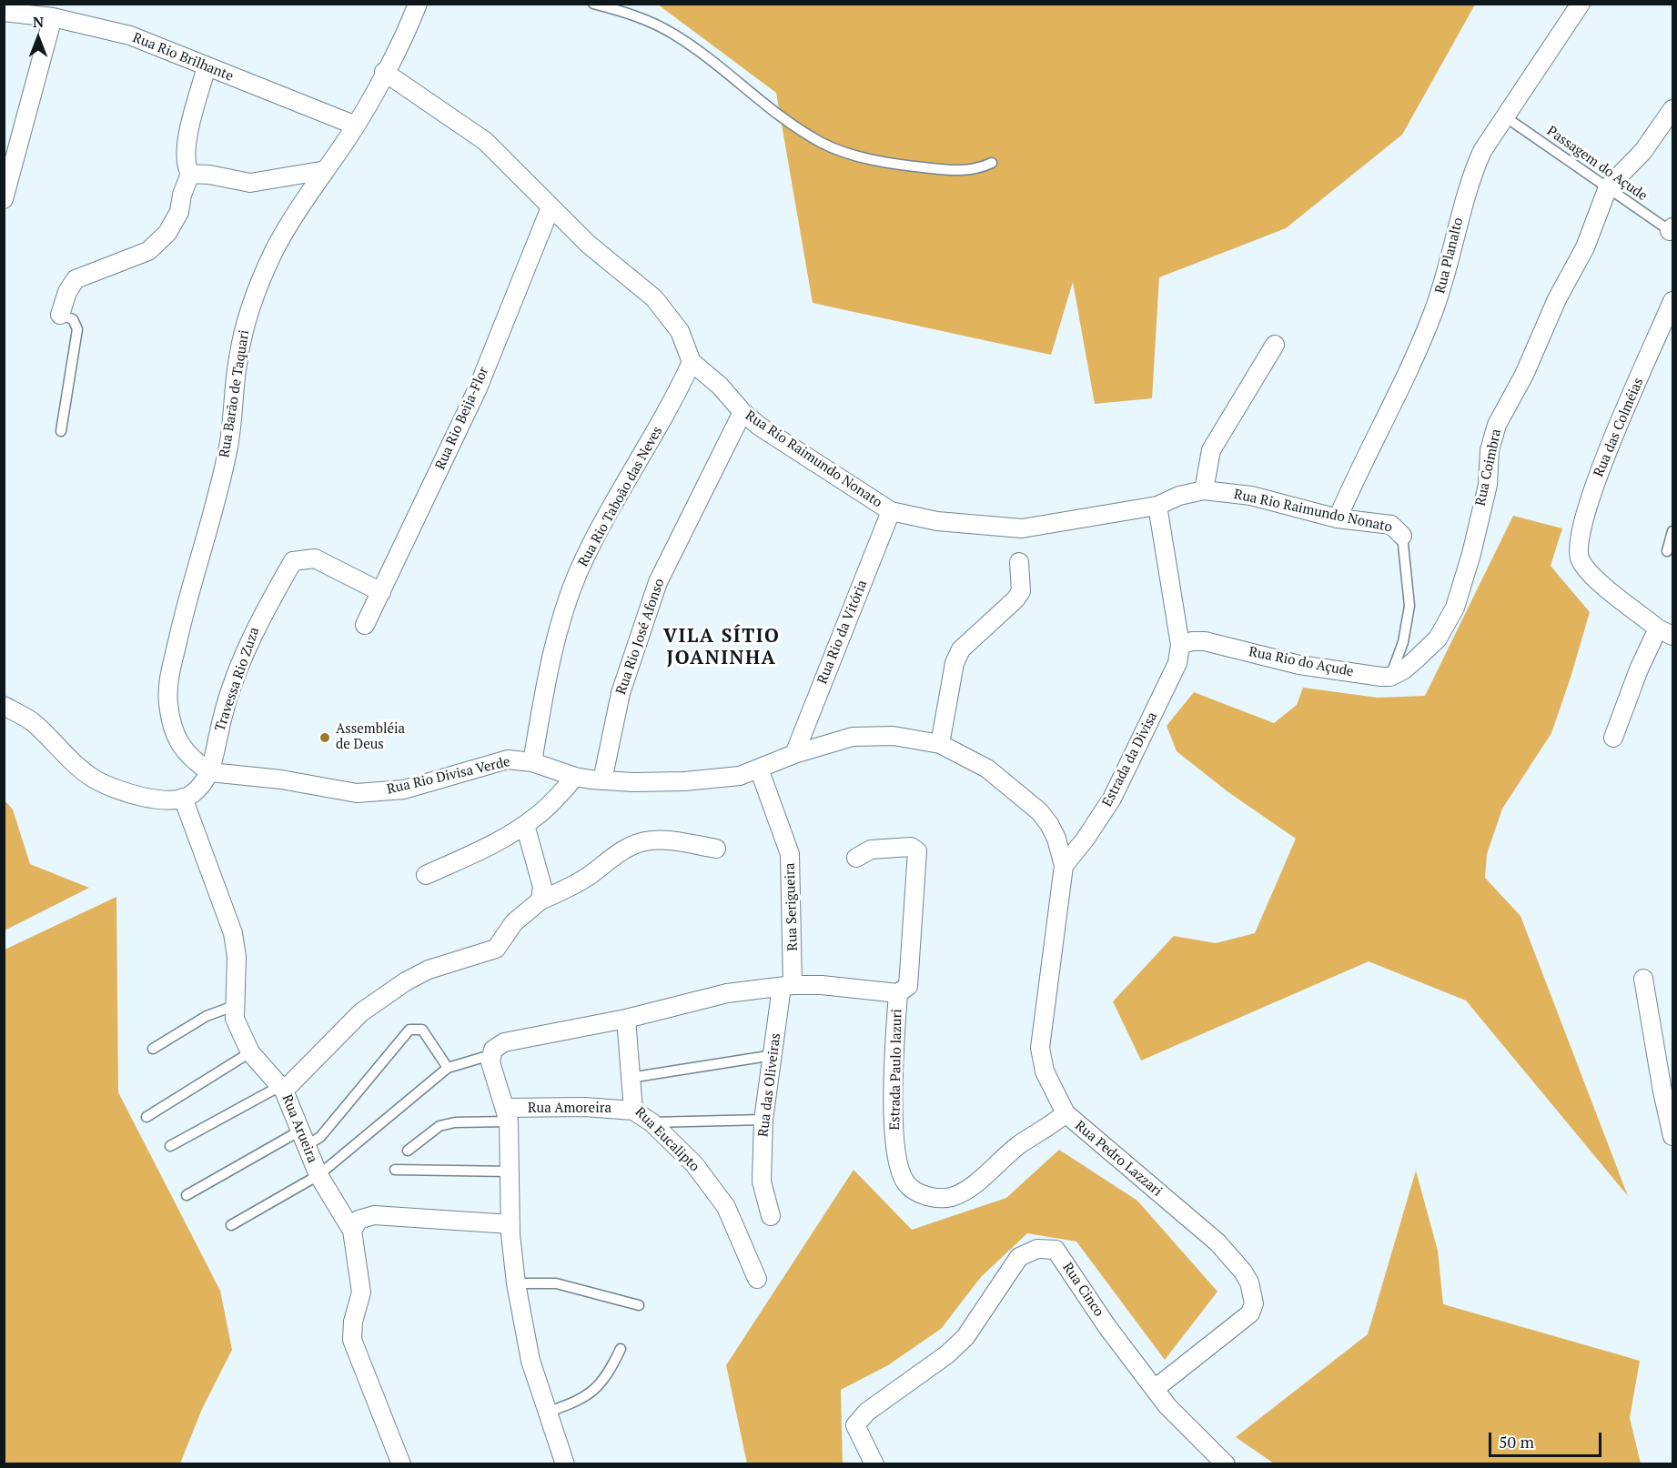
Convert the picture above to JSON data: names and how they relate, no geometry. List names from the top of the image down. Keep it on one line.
{"streets":{"street":["Rua Rio Brilhante","Rua Planalto","Rua Barão de Taquari","Rua Rio Beija-Flor","Rua das Colméias","Rua Rio Raimundo Nonato","Rua Coimbra","Rua Rio Taboão das Neves","Rua Rio da Vitória","Rua Rio José Afonso","Rua Rio do Açude","Travessa Rio Zuza","Estrada da Divisa","Rua Rio Divisa Verde","Rua Serigueira","Estrada Paulo lazuri","Rua das Oliveiras","Rua Amoreira","Rua Arueira","Rua Eucalipto","Rua Pedro Lazzari","Rua Cinco"],"lane":["Passagem do Açude"]},"crossings":[["Rua Rio Brilhante","Rua Barão de Taquari"],["Passagem do Açude","Rua Planalto"],["Passagem do Açude","Rua Coimbra"],["Rua Planalto","Rua Rio Raimundo Nonato"],["Rua Barão de Taquari","Travessa Rio Zuza"],["Rua Barão de Taquari","Rua Rio Divisa Verde"],["Rua Rio Beija-Flor","Travessa Rio Zuza"],["Rua Rio Raimundo Nonato","Rua Rio Taboão das Neves"],["Rua Rio Raimundo Nonato","Rua Rio da Vitória"],["Rua Rio Raimundo Nonato","Rua Rio José Afonso"],["Rua Coimbra","Rua Rio do Açude"],["Rua Rio Taboão das Neves","Rua Rio Divisa Verde"],["Rua Rio da Vitória","Rua Rio Divisa Verde"],["Rua Rio José Afonso","Rua Rio Divisa Verde"],["Rua Rio do Açude","Estrada da Divisa"],["Travessa Rio Zuza","Rua Rio Divisa Verde"],["Estrada da Divisa","Rua Rio Divisa Verde"],["Estrada da Divisa","Rua Pedro Lazzari"],["Rua Rio Divisa Verde","Rua Serigueira"],["Rua Rio Divisa Verde","Rua Pedro Lazzari"],["Rua Serigueira","Rua das Oliveiras"],["Estrada Paulo lazuri","Rua Pedro Lazzari"],["Rua Amoreira","Rua Eucalipto"],["Rua Pedro Lazzari","Rua Cinco"]],"districts":["VILA SÍTIO JOANINHA"],"places":["Assembléia de Deus"],"scale_bar":"50 m","north":"top"}
